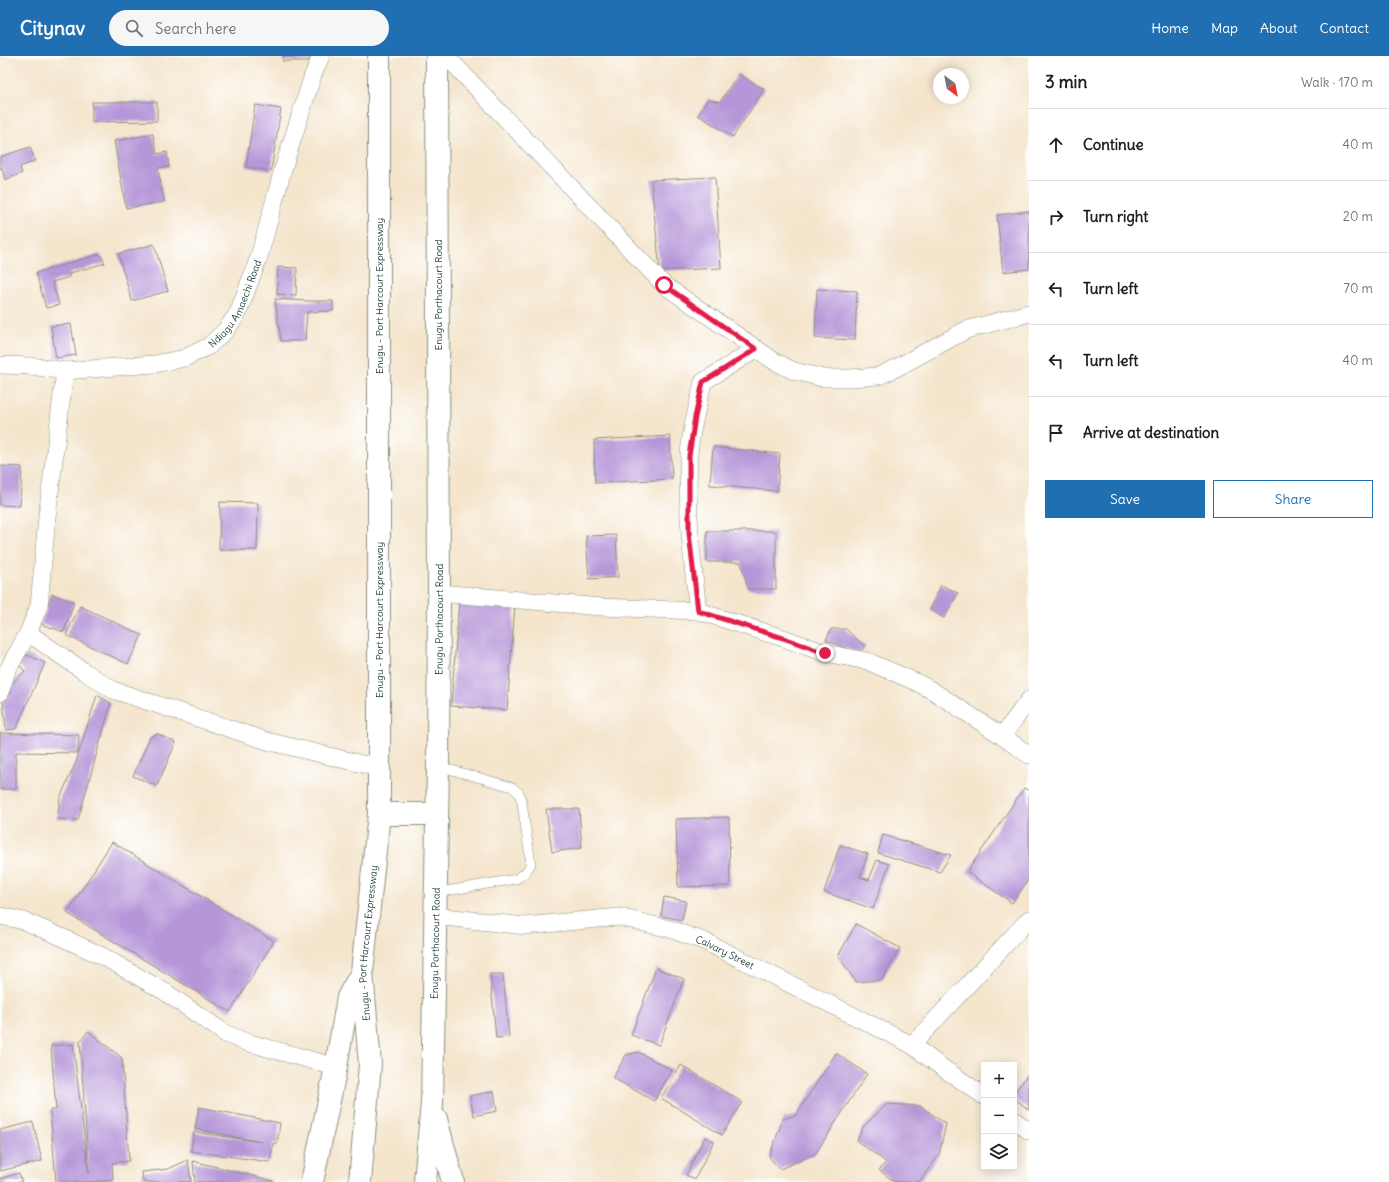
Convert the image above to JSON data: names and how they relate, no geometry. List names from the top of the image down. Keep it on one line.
{"streets":{"highway":["Enugu Porthacourt Road","Enugu - Port Harcourt Expressway"],"street":["Ndiagu Amaechi Road","Calvary Street"]},"crossings":[["Enugu Porthacourt Road","Calvary Street"]],"north":"bottom right","page":{"header":"Citynav","search":"Search here","nav":["Home","Map","About","Contact"],"heading":["3 min","Walk · 170 m"],"list":[["Continue","40 m"],["Turn right","20 m"],["Turn left","70 m"],["Turn left","40 m"],"Arrive at destination"],"buttons":["Save","Share"],"map_buttons":["+","−"]}}
